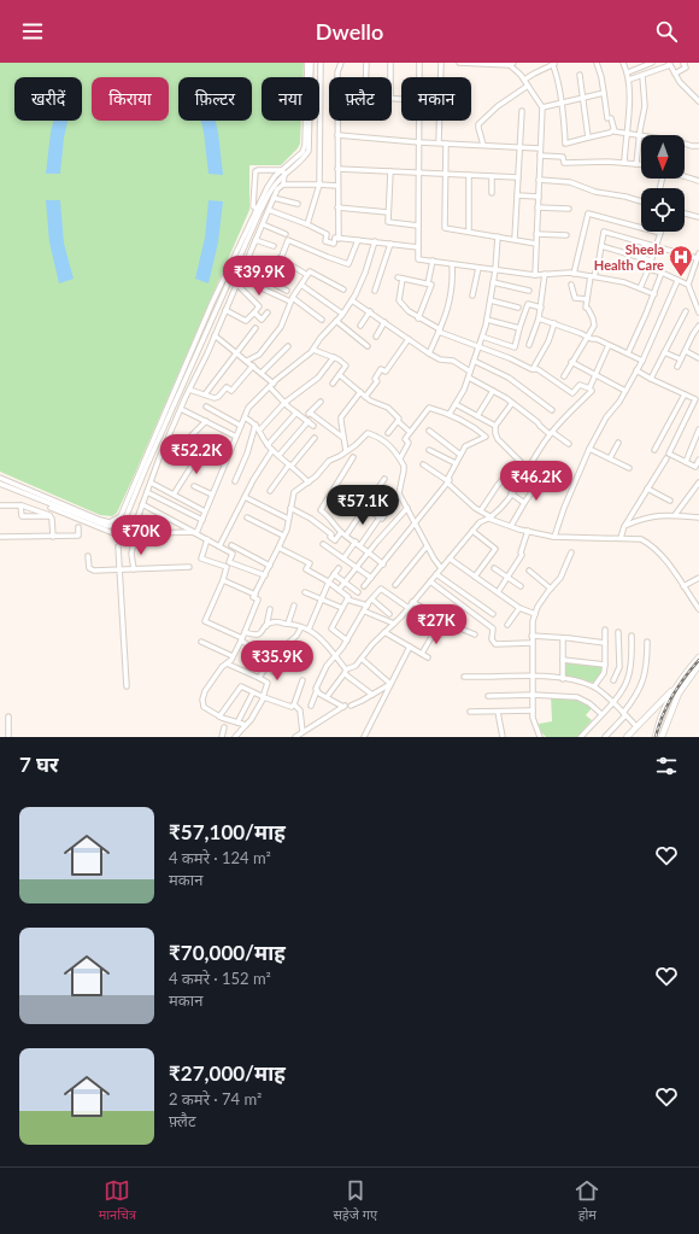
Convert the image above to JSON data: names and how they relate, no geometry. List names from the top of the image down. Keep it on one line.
{"places":{"hospital":["Sheela Health Care"]},"north":"bottom","page":{"header":"Dwello","chip":["खरीदें","किराया","फ़िल्टर","नया","फ़्लैट","मकान"],"price":["₹39.9K","₹52.2K","₹46.2K","₹57.1K","₹70K","₹27K","₹35.9K"],"heading":"7 घर","list":[{"name":"₹57,100/माह","note":"4 कमरे · 124 m² · मकान"},{"name":"₹70,000/माह","note":"4 कमरे · 152 m² · मकान"},{"name":"₹27,000/माह","note":"2 कमरे · 74 m² · फ़्लैट"}],"tabs":["मानचित्र","सहेजे गए","होम"]}}
